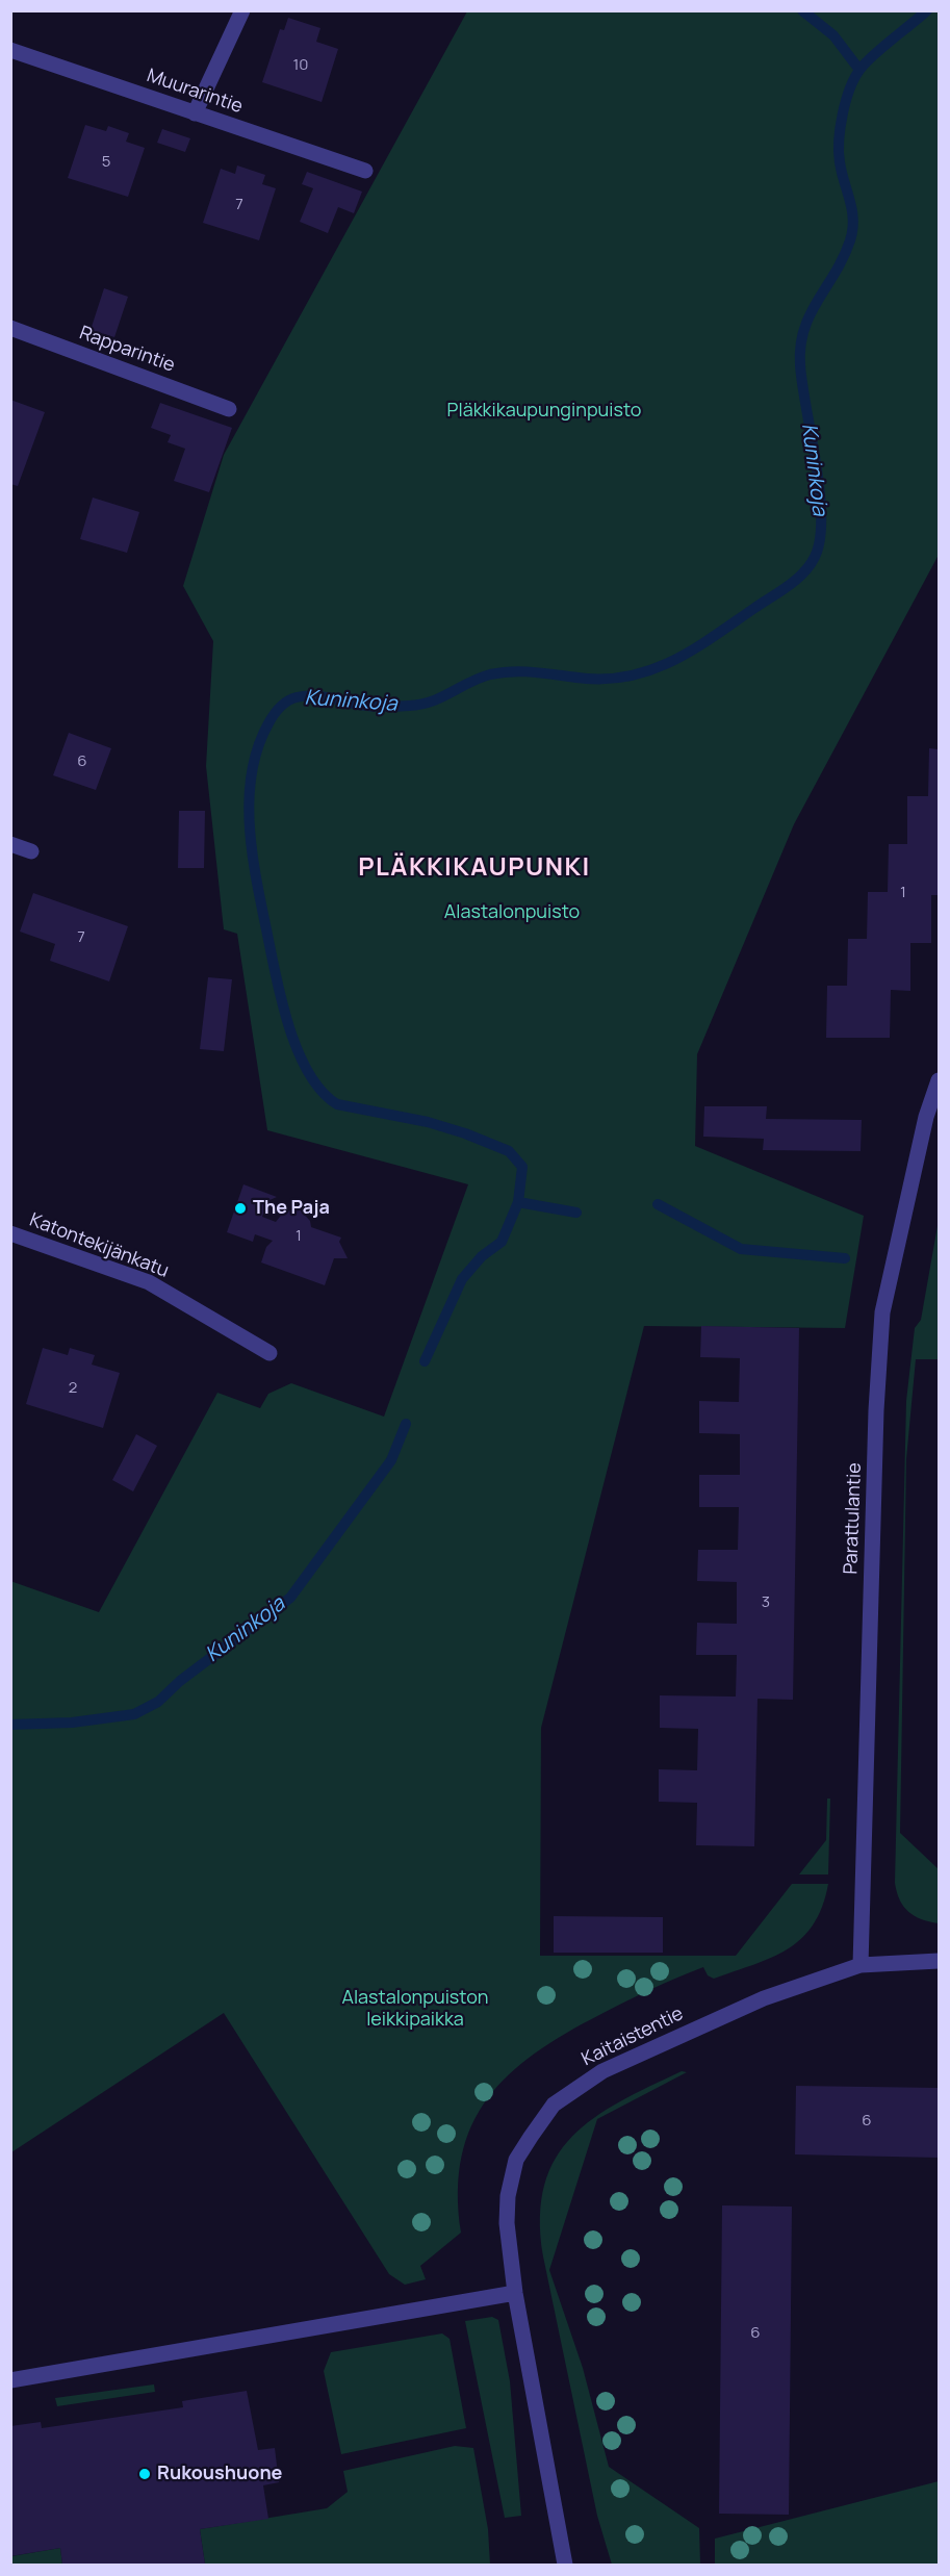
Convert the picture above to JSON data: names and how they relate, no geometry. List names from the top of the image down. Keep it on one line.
{"streets":{"street":["Muurarintie","Rapparintie","Katontekijänkatu","Parattulantie","Kaitaistentie"]},"crossings":[["Parattulantie","Kaitaistentie"]],"districts":["PLÄKKIKAUPUNKI"],"water":["Kuninkoja"],"parks":["Pläkkikaupunginpuisto","Alastalonpuisto","Alastalonpuiston leikkipaikka"],"places":["The Paja","Rukoushuone"],"house_numbers":["10","5","7","6","1","7","1","2","3","6","6"]}
